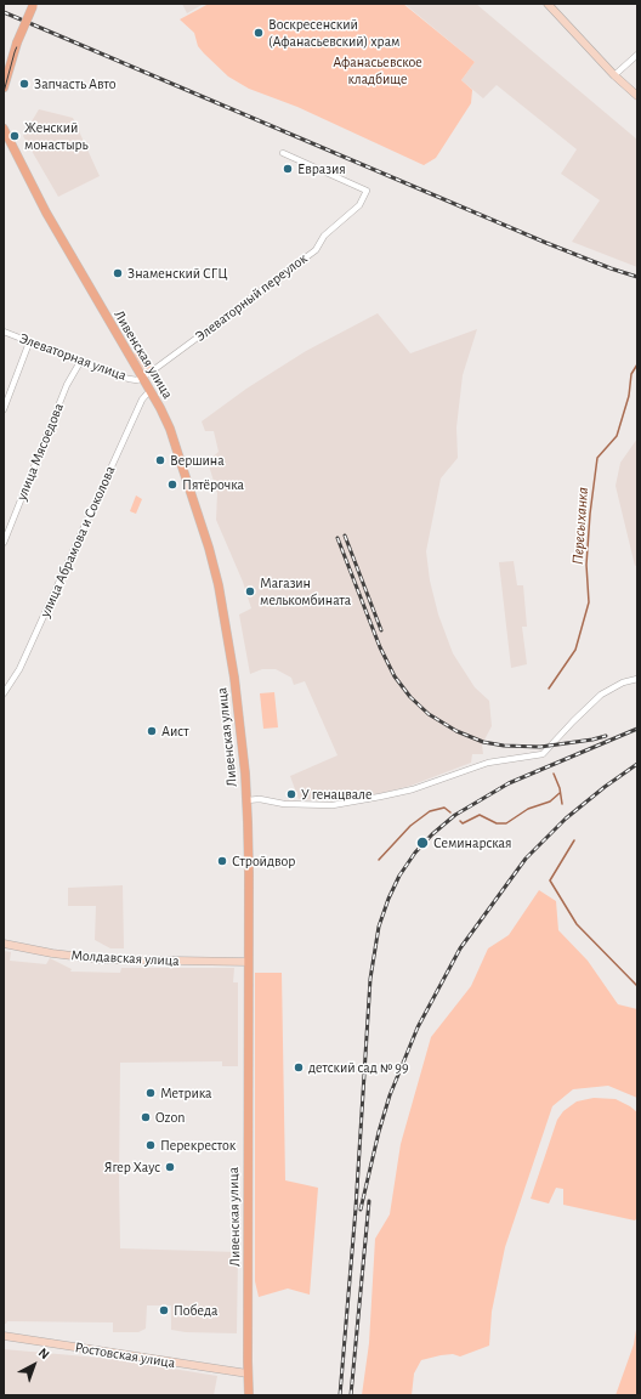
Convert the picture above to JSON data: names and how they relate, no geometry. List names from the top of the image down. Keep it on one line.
{"streets":{"main road":["Ливенская улица"],"street":["Элеваторный переулок","Элеваторная улица","улица Мясоедова","улица Абрамова и Соколова","Молдавская улица","Ростовская улица"]},"crossings":[["Элеваторный переулок","Ливенская улица"],["Элеваторный переулок","Элеваторная улица"],["Ливенская улица","Элеваторная улица"],["Ливенская улица","улица Абрамова и Соколова"],["Ливенская улица","Молдавская улица"],["Ливенская улица","Ростовская улица"],["Элеваторная улица","улица Мясоедова"]],"water":["Пересыханка"],"parks":["Афанасьевское кладбище"],"places":["Воскресенский (Афанасьевский) храм","Запчасть Авто","Женский монастырь","Евразия","Знаменский СГЦ","Вершина","Пятёрочка","Магазин мелькомбината","Аист","У генацвале","Семинарская","Стройдвор","детский сад № 99","Метрика","Ozon","Перекресток","Ягер Хаус","Победа"],"north":"top right"}
